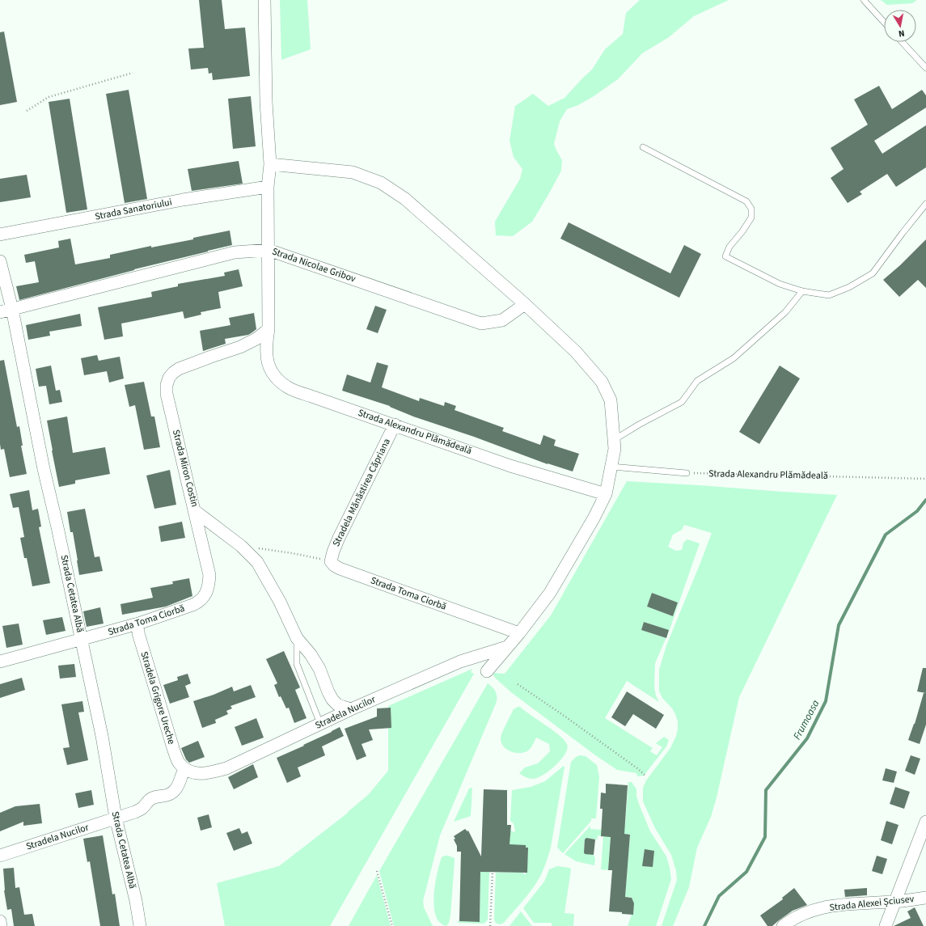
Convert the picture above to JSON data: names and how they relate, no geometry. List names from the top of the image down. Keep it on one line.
{"streets":{"street":["Strada Sanatoriului","Strada Nicolae Gribov","Strada Alexandru Plămădeală","Strada Miron Costin","Stradela Mănăstirea Căpriana","Strada Cetatea Albă","Strada Toma Ciorbă","Stradela Grigore Ureche","Stradela Nucilor","Strada Alexei Șciusev"]},"crossings":[["Strada Sanatoriului","Strada Alexandru Plămădeală"],["Strada Nicolae Gribov","Strada Alexandru Plămădeală"],["Strada Nicolae Gribov","Strada Cetatea Albă"],["Strada Alexandru Plămădeală","Strada Miron Costin"],["Strada Alexandru Plămădeală","Stradela Mănăstirea Căpriana"],["Strada Miron Costin","Strada Toma Ciorbă"],["Strada Miron Costin","Stradela Nucilor"],["Stradela Mănăstirea Căpriana","Strada Toma Ciorbă"],["Strada Cetatea Albă","Strada Toma Ciorbă"],["Strada Cetatea Albă","Stradela Nucilor"],["Strada Toma Ciorbă","Stradela Grigore Ureche"],["Stradela Grigore Ureche","Stradela Nucilor"]],"water":["Frumoasa"],"north":"bottom"}
